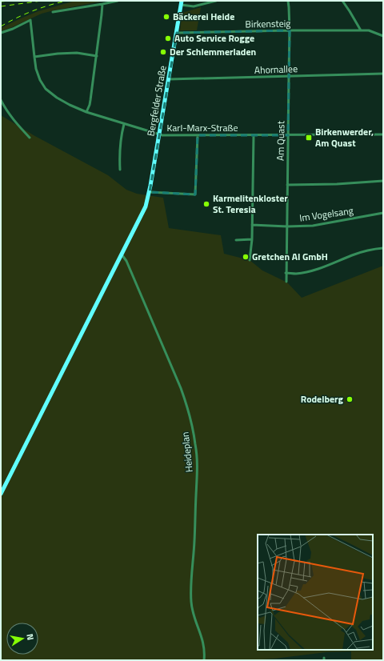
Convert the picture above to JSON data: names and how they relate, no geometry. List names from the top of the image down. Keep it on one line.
{"streets":{"main road":["Bergfelder Straße"],"street":["Birkensteig","Ahornallee","Karl-Marx-Straße","Am Quast","Im Vogelsang","Heideplan"]},"crossings":[["Birkensteig","Bergfelder Straße"],["Birkensteig","Am Quast"],["Ahornallee","Bergfelder Straße"],["Ahornallee","Am Quast"],["Bergfelder Straße","Karl-Marx-Straße"],["Bergfelder Straße","Heideplan"],["Karl-Marx-Straße","Am Quast"],["Am Quast","Im Vogelsang"]],"places":{"other":["Bäckerei Heide","Auto Service Rogge","Der Schlemmerladen","Karmelitenkloster St. Teresia","Gretchen AI GmbH","Rodelberg"],"transit":["Birkenwerder, Am Quast"]},"north":"right"}
